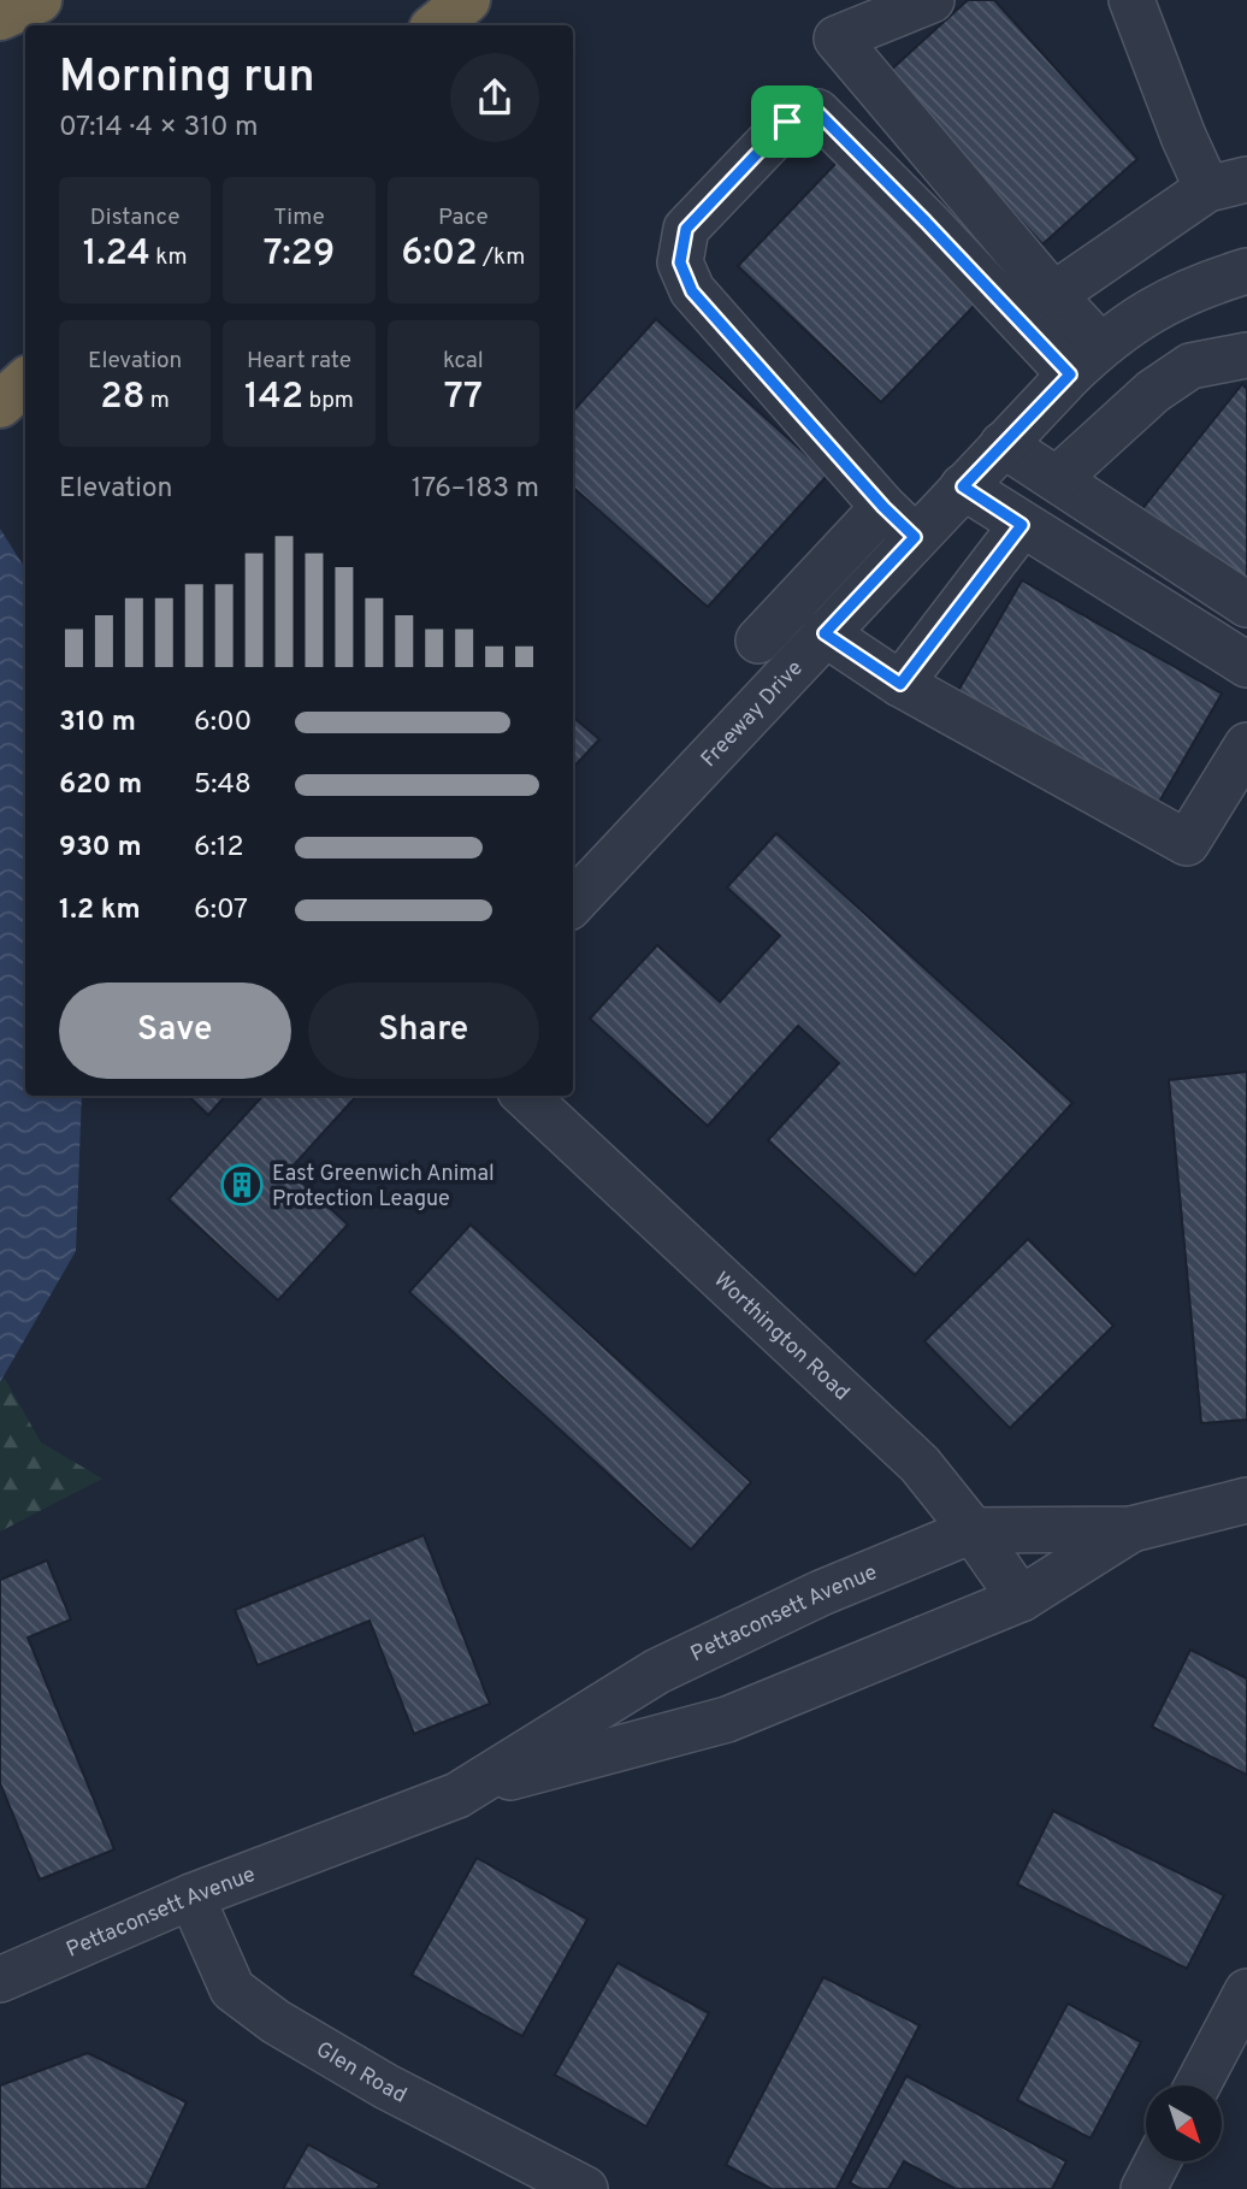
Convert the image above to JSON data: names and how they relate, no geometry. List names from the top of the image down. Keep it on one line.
{"streets":{"street":["Freeway Drive","Worthington Road","Pettaconsett Avenue","Glen Road"]},"crossings":[["Worthington Road","Pettaconsett Avenue"],["Pettaconsett Avenue","Glen Road"]],"places":{"building":["East Greenwich Animal Protection League"]},"north":"bottom right","page":{"heading":["Morning run","07:14 · 4 × 310 m"],"stats":[["Distance","1.24 km"],["Time","7:29"],["Pace","6:02 /km"],["Elevation","28 m"],["Heart rate","142 bpm"],["kcal","77"]],"chart":["Elevation","176–183 m"],"list":[{"name":"310 m","note":"6:00"},{"name":"620 m","note":"5:48"},{"name":"930 m","note":"6:12"},{"name":"1.2 km","note":"6:07"}],"buttons":["Save","Share"]}}
